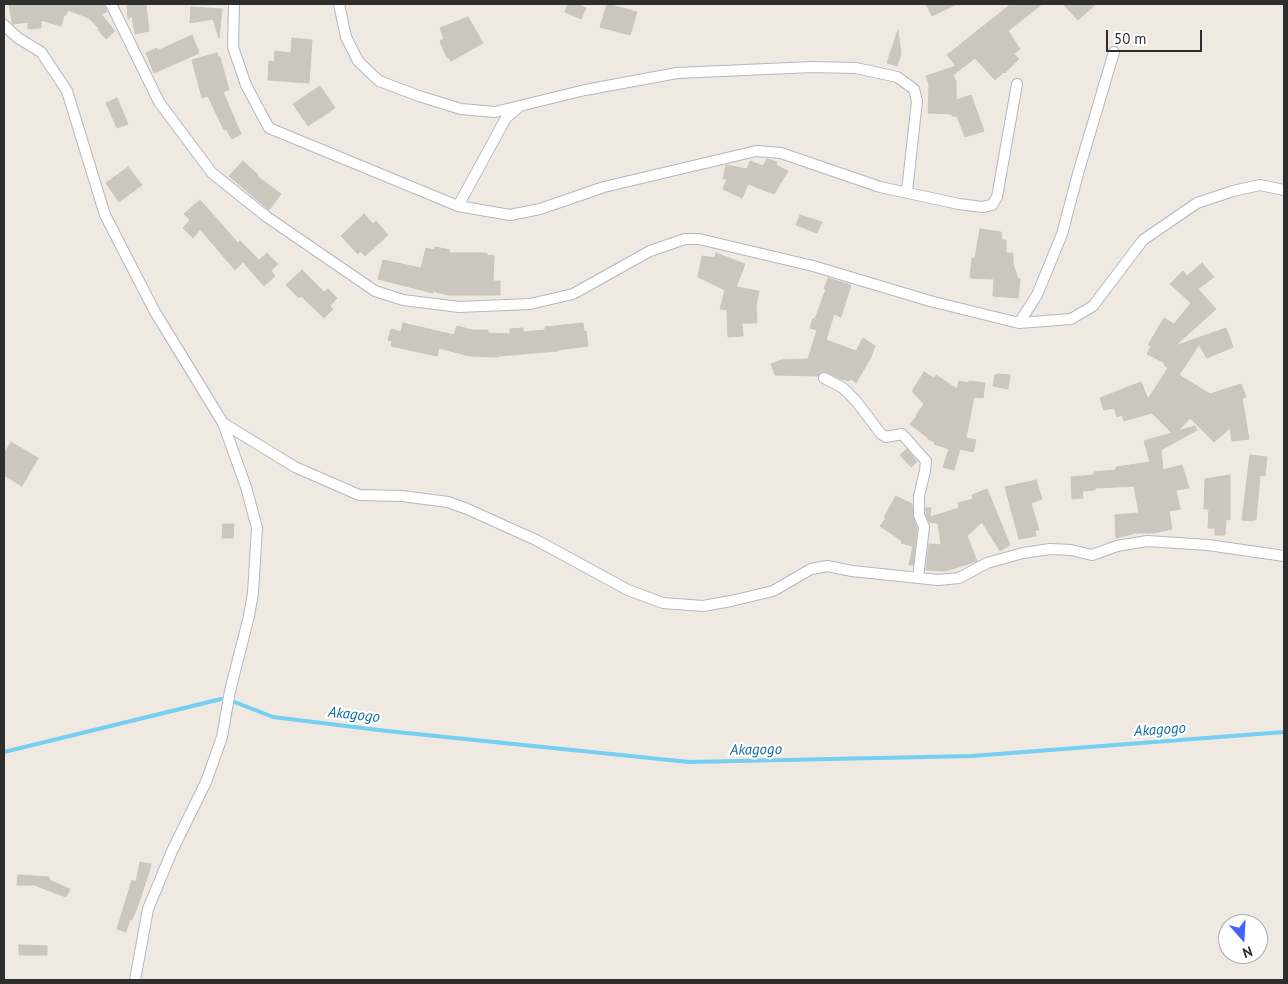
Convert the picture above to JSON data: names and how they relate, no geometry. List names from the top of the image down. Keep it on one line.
{"water":["Akagogo"],"scale_bar":"50 m","north":"bottom"}
